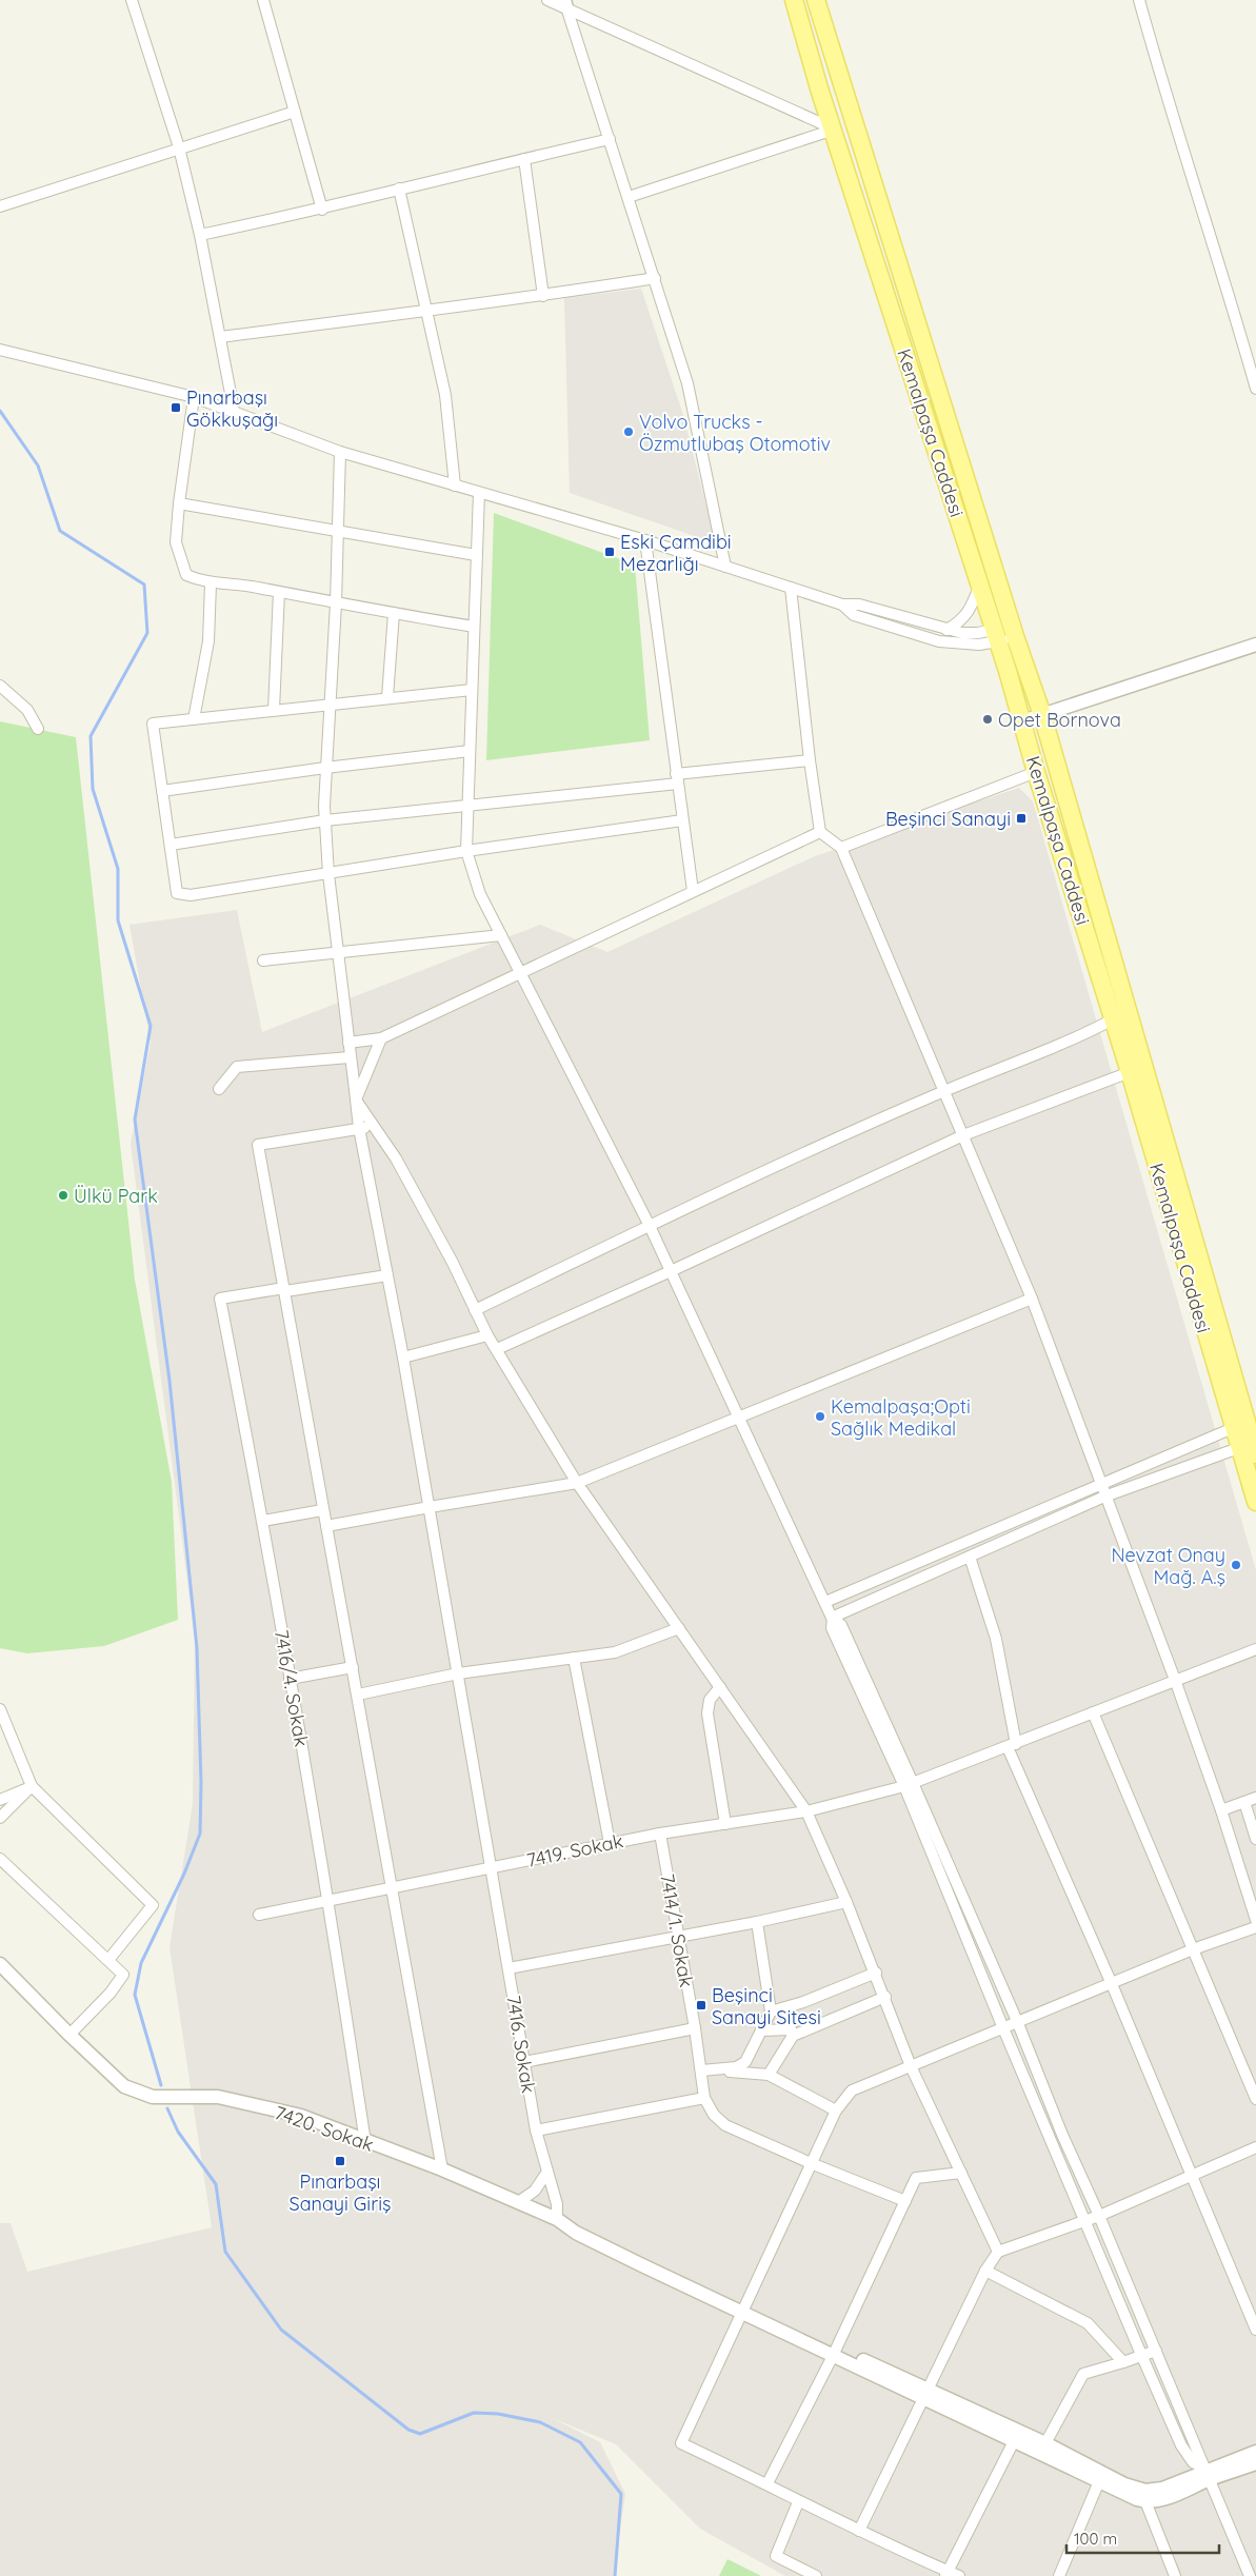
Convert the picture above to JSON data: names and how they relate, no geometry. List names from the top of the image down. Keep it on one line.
{"streets":{"main road":["Kemalpaşa Caddesi"],"street":["7416/4. Sokak","7419. Sokak","7414/1. Sokak","7416. Sokak","7420. Sokak"]},"crossings":[["7416/4. Sokak","7419. Sokak"],["7416/4. Sokak","7420. Sokak"],["7419. Sokak","7414/1. Sokak"],["7419. Sokak","7416. Sokak"],["7416. Sokak","7420. Sokak"]],"places":{"transit":["Pınarbaşı Gökkuşağı","Eski Çamdibi Mezarlığı","Beşinci Sanayi","Beşinci Sanayi Sitesi","Pınarbaşı Sanayi Giriş"],"other":["Volvo Trucks - Özmutlubaş Otomotiv","Opet Bornova","Ülkü Park","Kemalpaşa;Opti Sağlık Medikal","Nevzat Onay Mağ. A.ş"]},"scale_bar":"100 m"}
